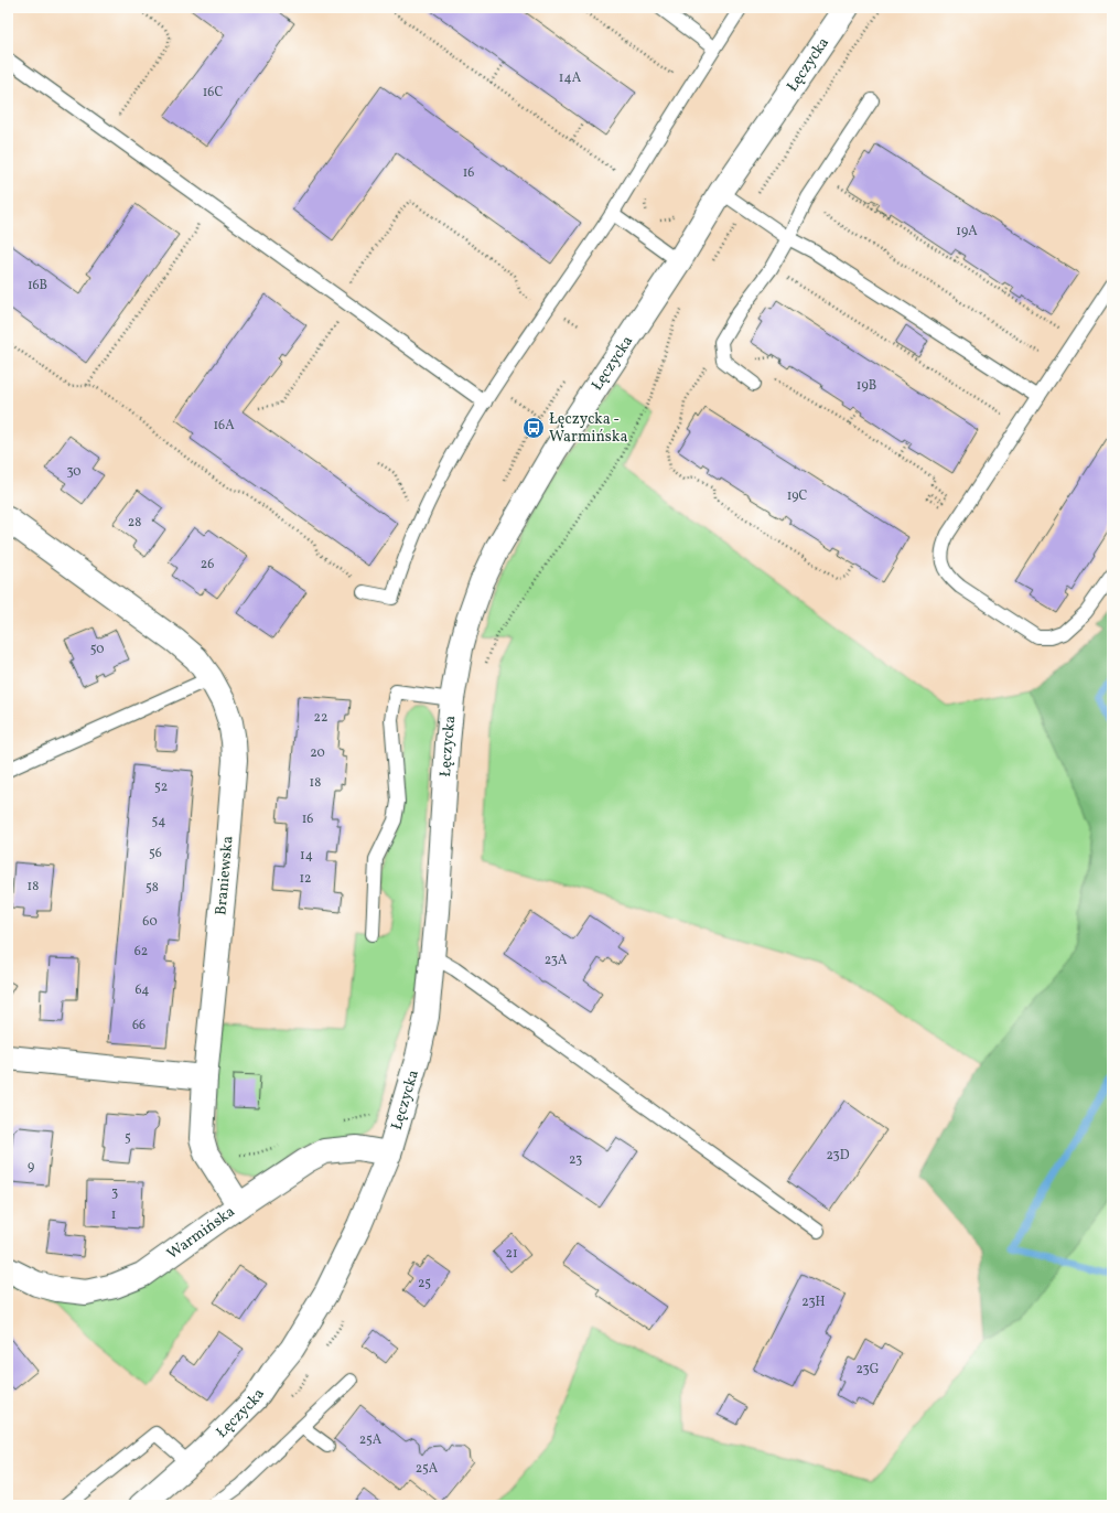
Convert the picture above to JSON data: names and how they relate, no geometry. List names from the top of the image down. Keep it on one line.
{"streets":{"main road":["Łęczycka","Braniewska","Warmińska"]},"crossings":[["Łęczycka","Warmińska"],["Braniewska","Warmińska"]],"places":{"bus stop":["Łęczycka - Warmińska"]},"house_numbers":["14A","16C","16","19A","16B","19B","16A","30","19C","28","26","50","22","20","18","52","16","54","56","14","12","18","58","60","62","23A","64","66","5","23D","23","9","3","1","21","25","23H","23G","25A","25A"]}
